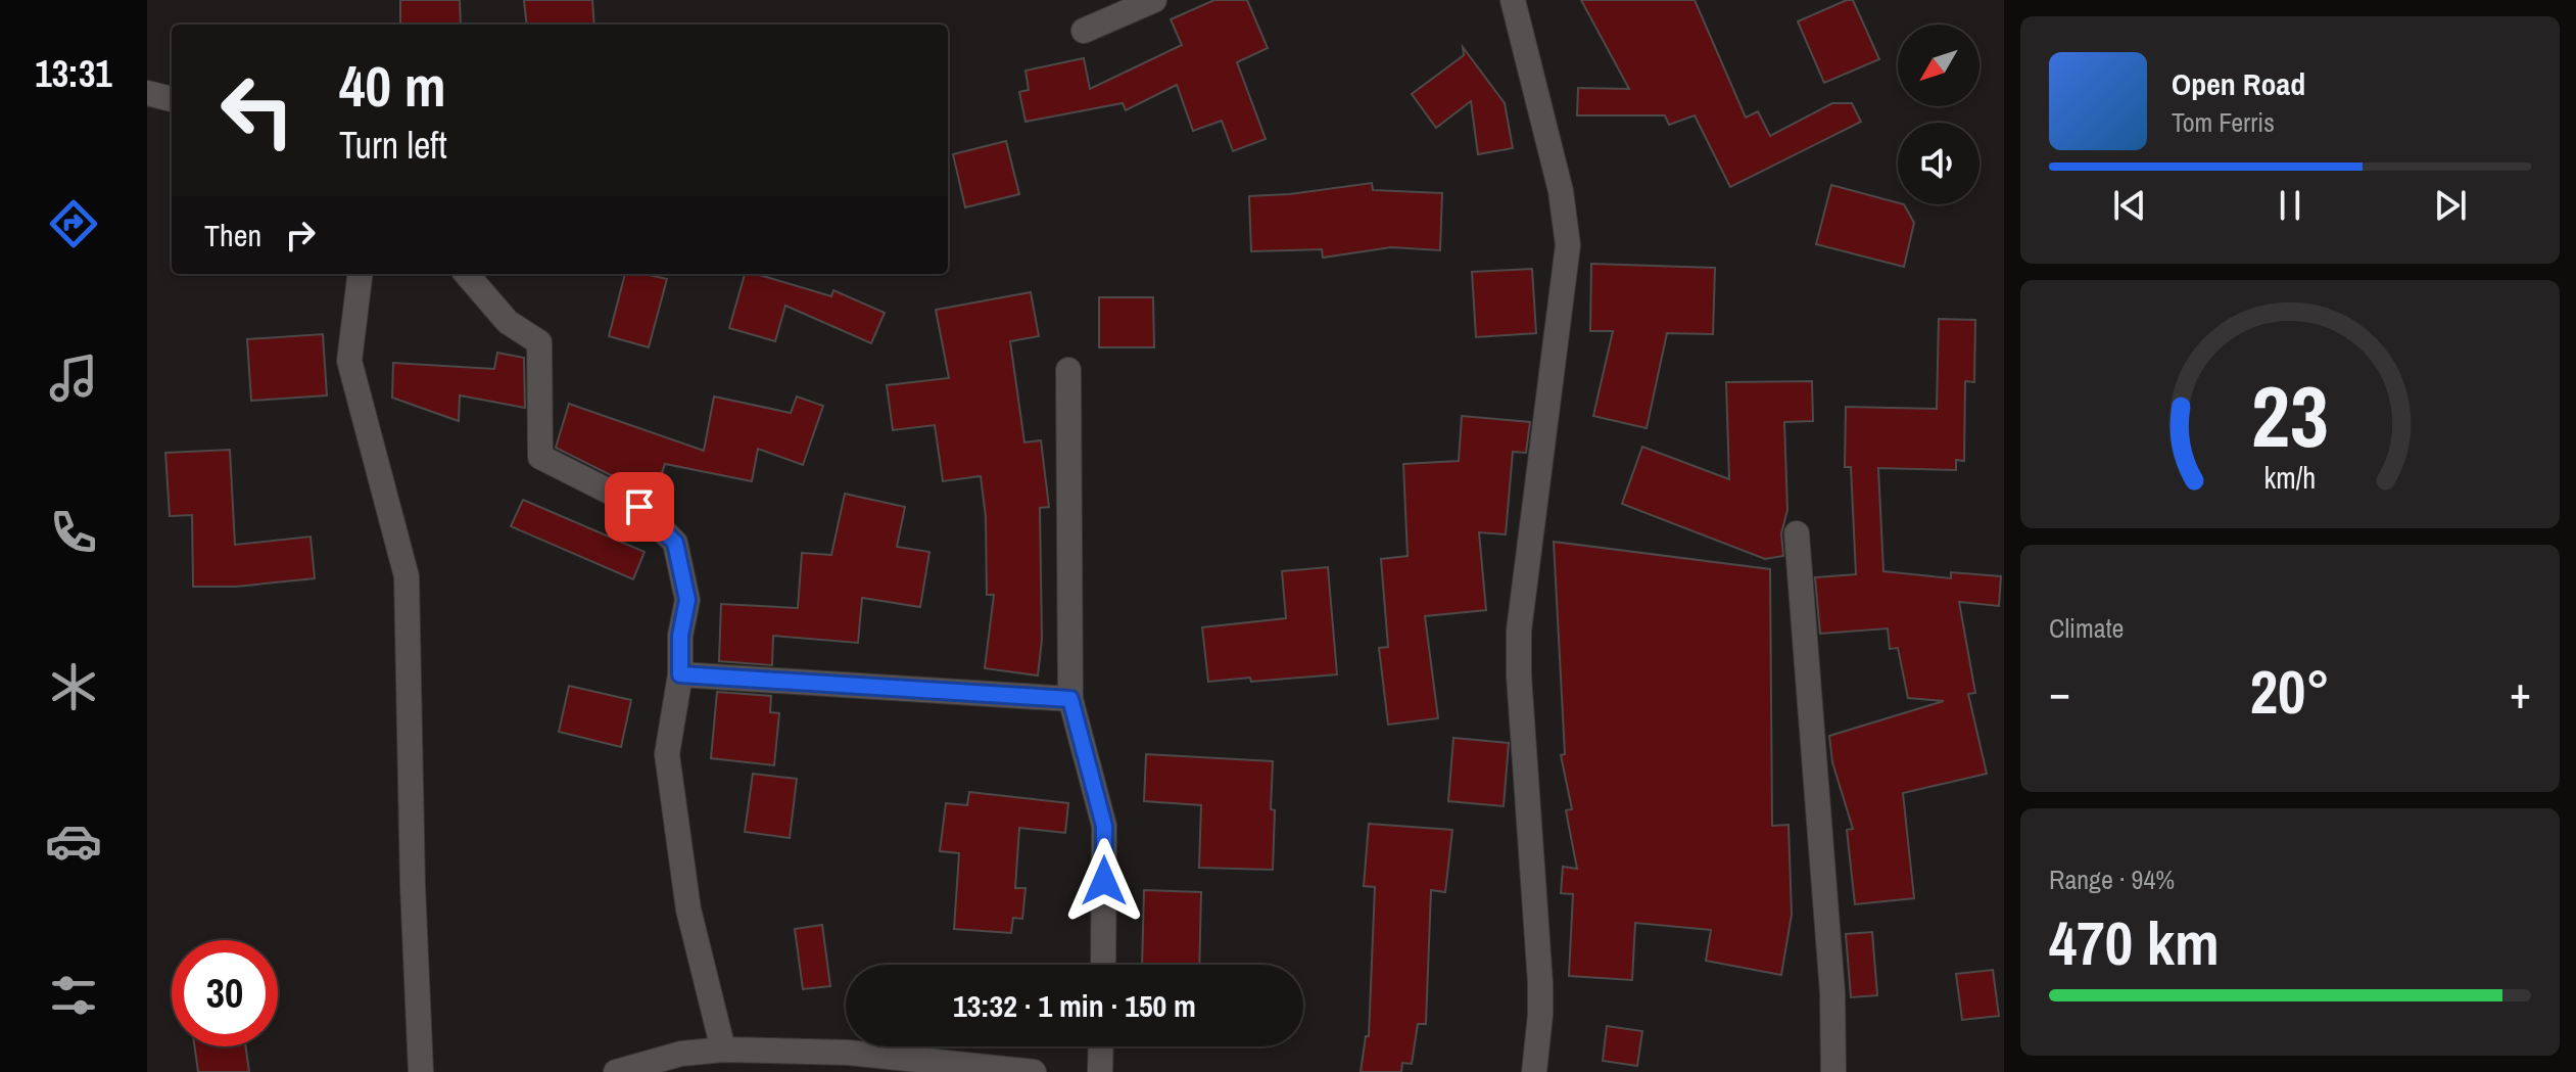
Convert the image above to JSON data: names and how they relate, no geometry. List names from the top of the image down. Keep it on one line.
{"north":"bottom left","page":{"tabs":"13:31","turn":["40 m","Turn left"],"song":["Open Road","Tom Ferris"],"then":"Then","tile":["Climate",["Range · 94%","470 km"]],"heat":["−","20°","+"],"limit":"30","trip":"13:32 · 1 min · 150 m","gauge":["23","km/h"]}}
